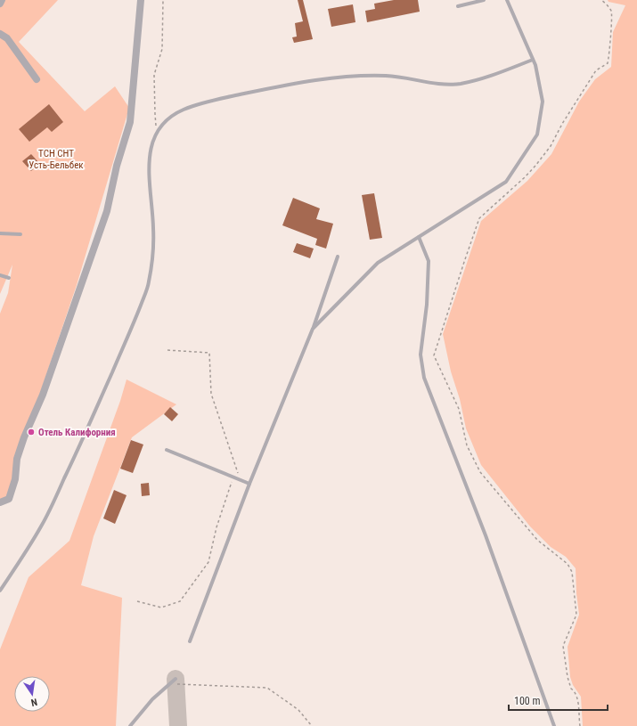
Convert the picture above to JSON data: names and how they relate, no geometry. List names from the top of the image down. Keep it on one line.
{"parks":["ТСН СНТ Усть-Бельбек"],"places":["Отель Калифорния"],"scale_bar":"100 m","north":"bottom"}
